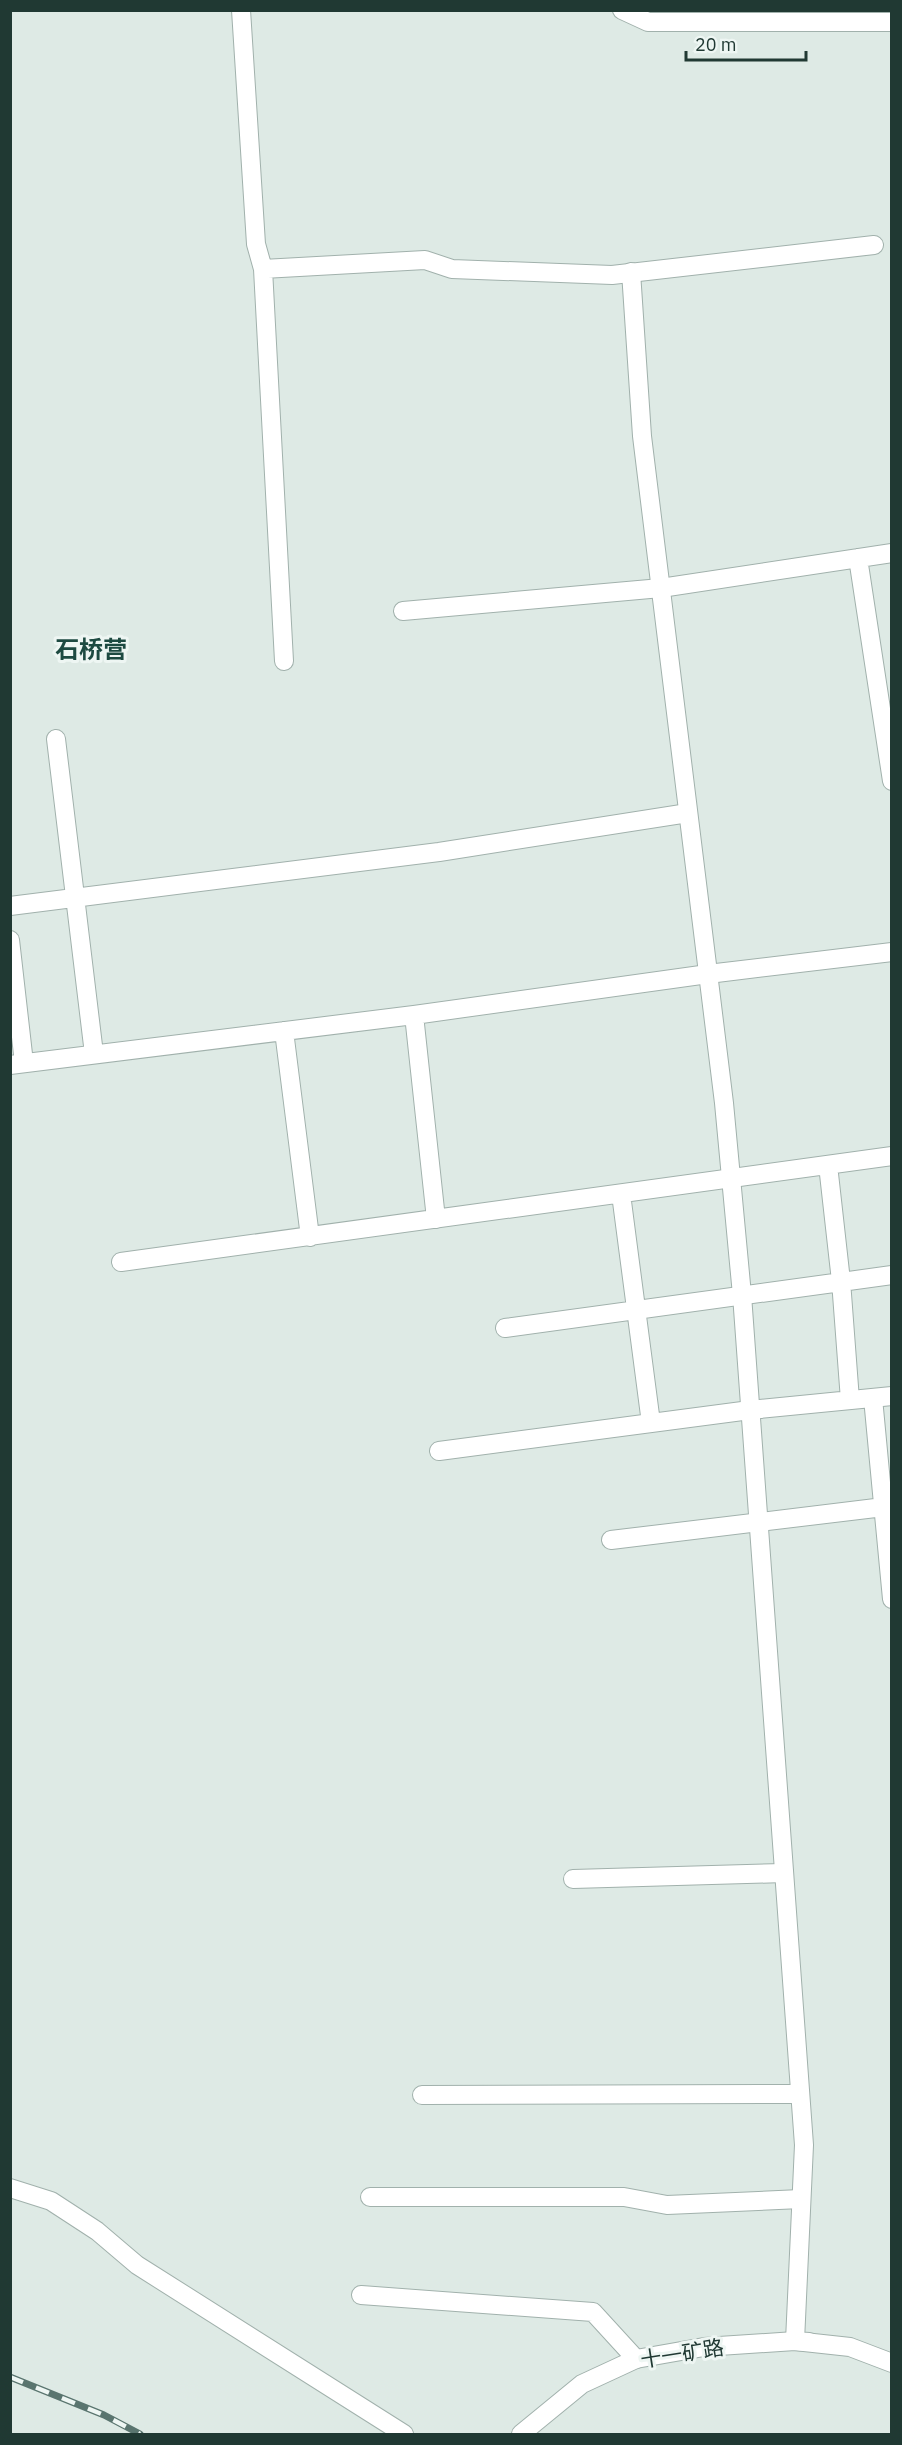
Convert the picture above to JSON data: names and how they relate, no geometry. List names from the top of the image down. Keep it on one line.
{"streets":{"street":["十一矿路"]},"districts":["石桥营"],"scale_bar":"20 m"}
